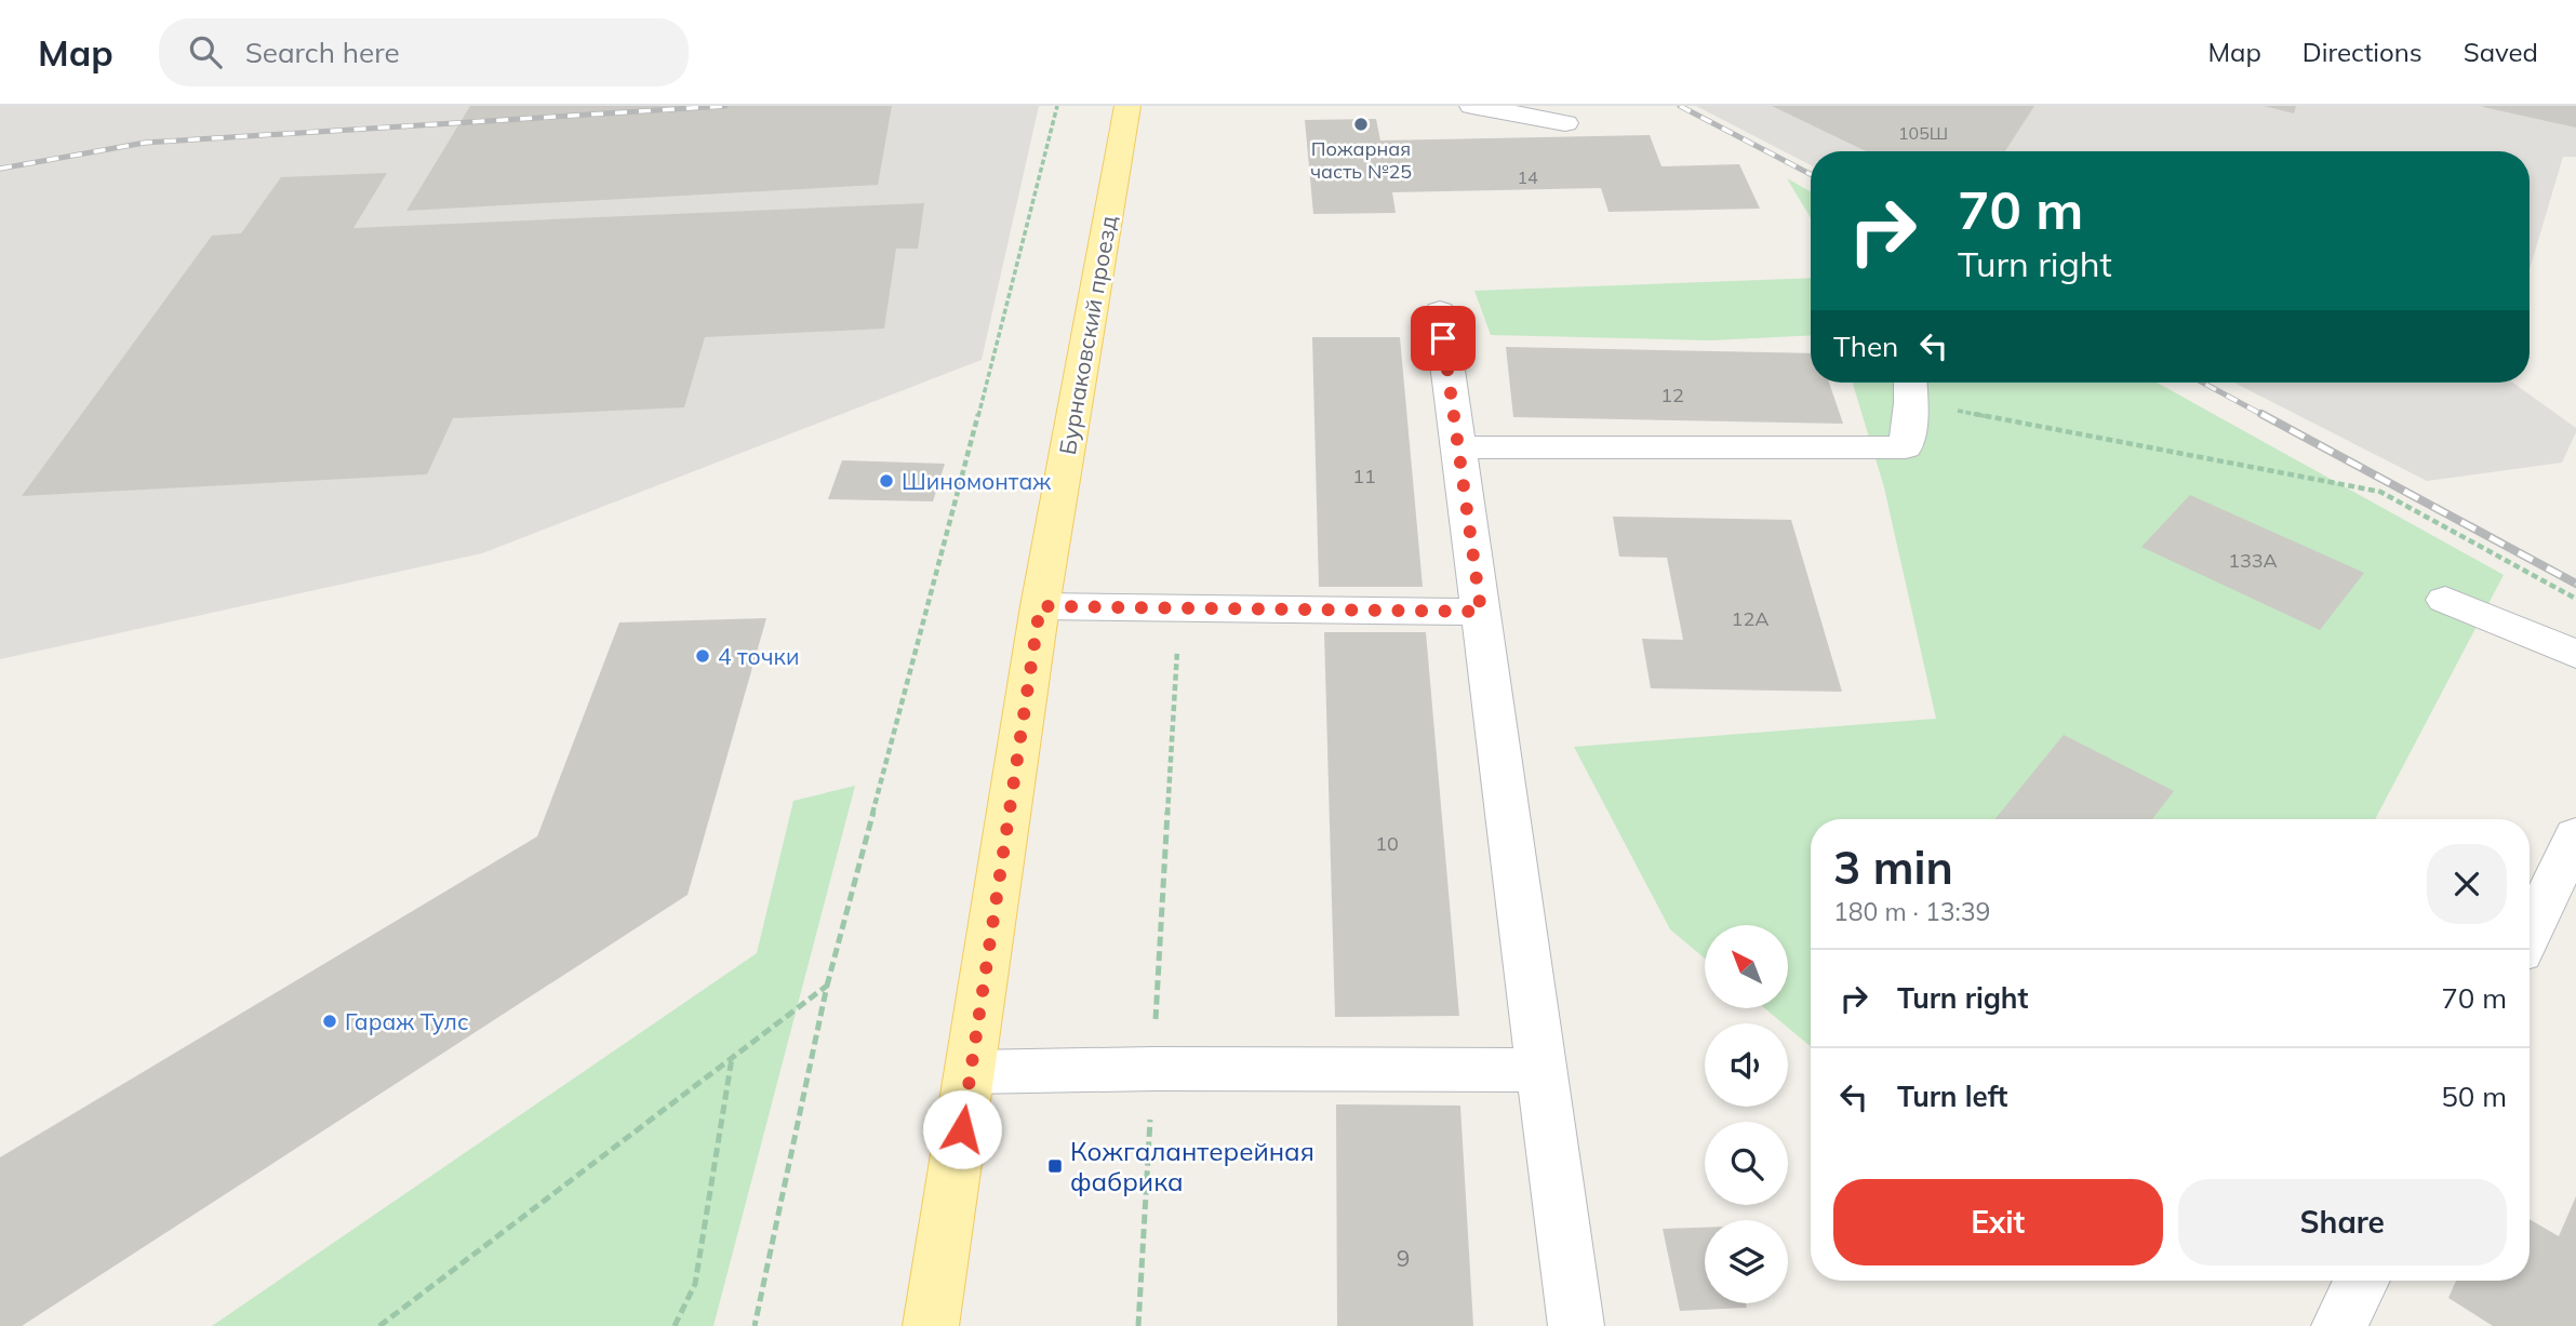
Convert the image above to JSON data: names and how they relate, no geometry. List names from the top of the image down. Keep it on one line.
{"streets":{"main road":["Бурнаковский проезд"]},"places":{"other":["Пожарная часть №25","Шиномонтаж","4 точки","Гараж Тулс"],"transit":["Кожгалантерейная фабрика"]},"house_numbers":["105Ш","14","12","11","133А","12А","10","9"],"north":"top left","page":{"header":"Map","search":"Search here","nav":["Map","Directions","Saved"],"turn":["70 m","Turn right"],"then":"Then","heading":["3 min","180 m · 13:39"],"list":[{"name":"Turn right","value":"70 m"},{"name":"Turn left","value":"50 m"}],"buttons":["Exit","Share"]}}
